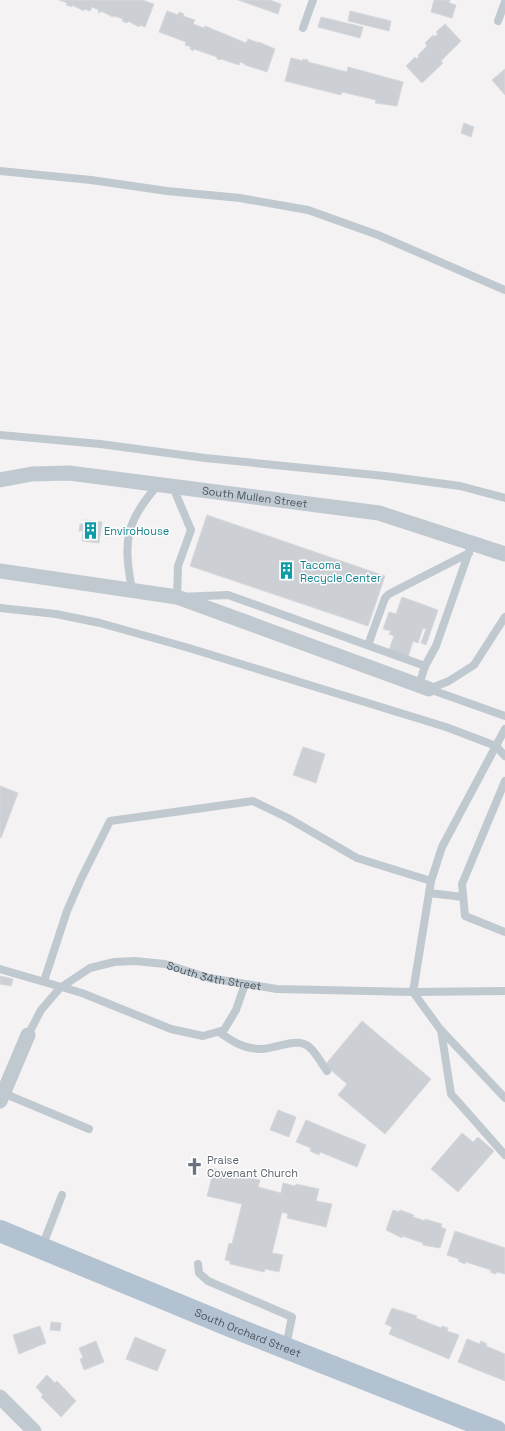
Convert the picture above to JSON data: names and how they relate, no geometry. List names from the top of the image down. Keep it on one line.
{"streets":{"main road":["South Orchard Street"],"street":["South Mullen Street","South 34th Street"]},"places":{"building":["EnviroHouse","Tacoma Recycle Center"],"church":["Praise Covenant Church"]}}
